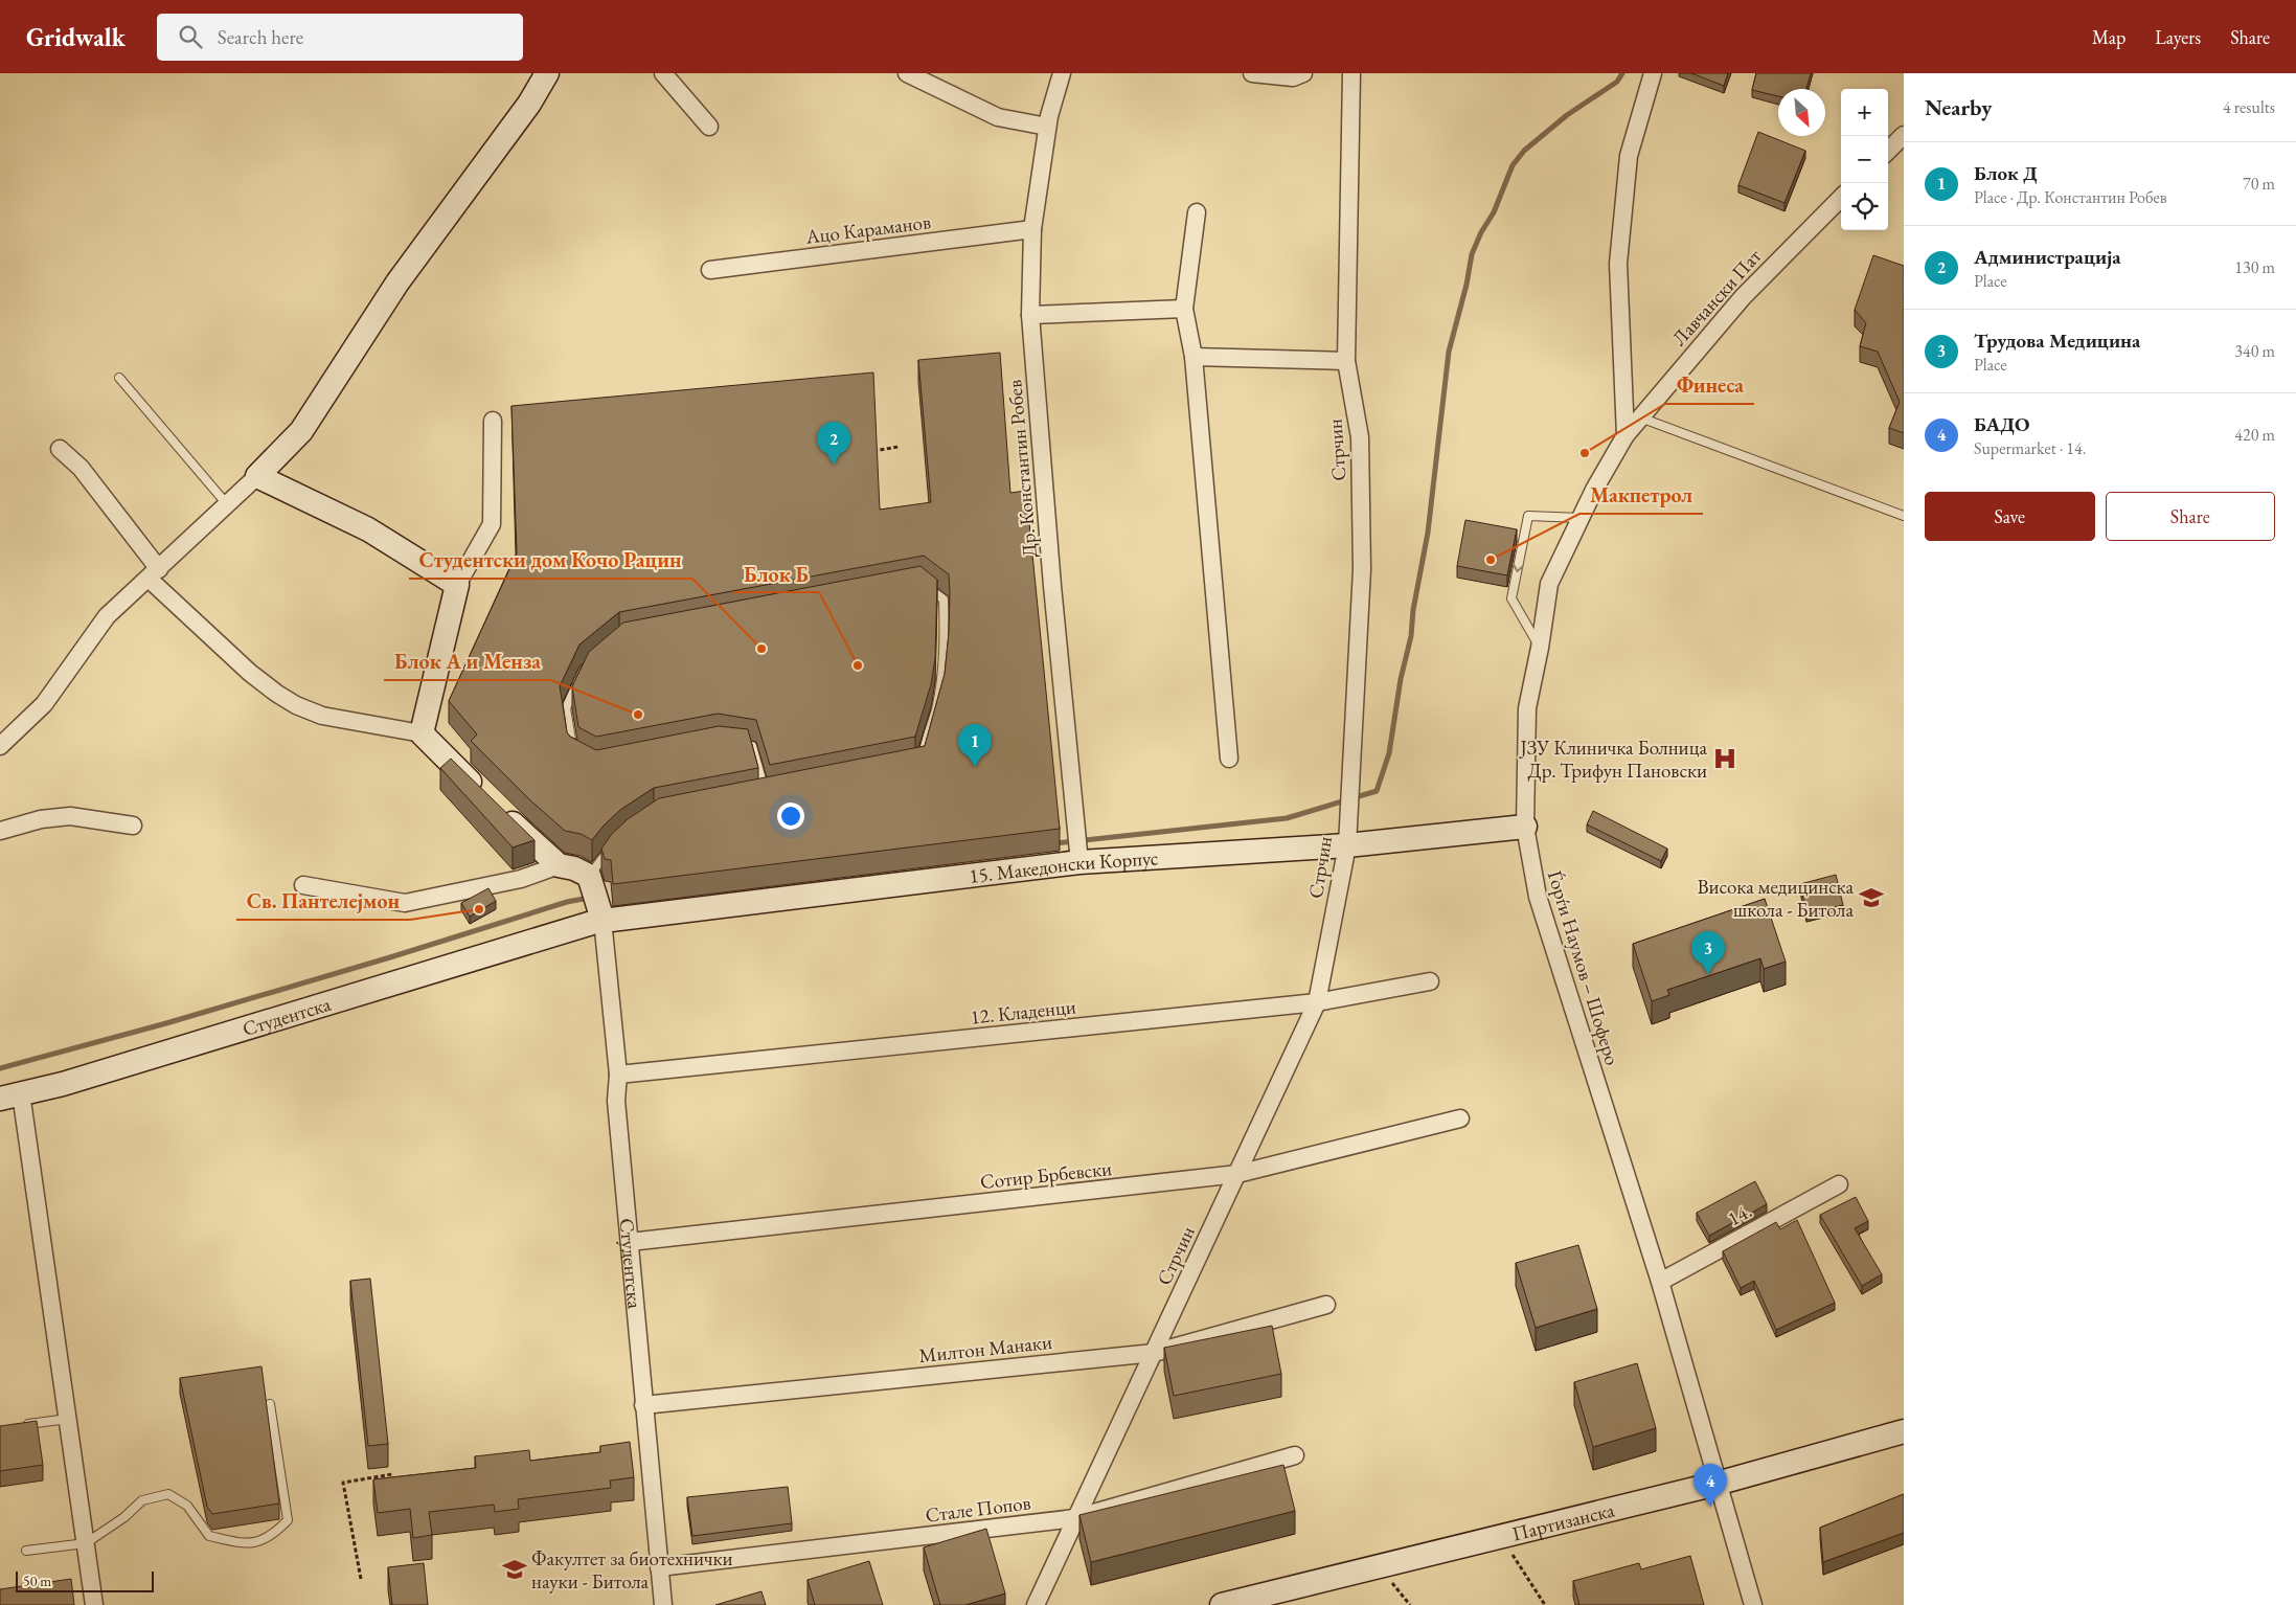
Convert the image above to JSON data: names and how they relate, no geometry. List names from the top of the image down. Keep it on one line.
{"streets":{"street":["Ацо Караманов","Лавчански Пат","Стрчин","Др. Константин Робев","15. Македонски Корпус","Ѓорѓи Наумов – Шоферо","12. Кладенци","Студентска","Сотир Брбевски","14.","Милтон Манаки","Стале Попов","Партизанска"]},"crossings":[["Ацо Караманов","Др. Константин Робев"],["Лавчански Пат","Ѓорѓи Наумов – Шоферо"],["Стрчин","15. Македонски Корпус"],["Стрчин","12. Кладенци"],["Стрчин","Сотир Брбевски"],["Стрчин","Милтон Манаки"],["Стрчин","Стале Попов"],["Др. Константин Робев","15. Македонски Корпус"],["15. Македонски Корпус","Ѓорѓи Наумов – Шоферо"],["15. Македонски Корпус","Студентска"],["Ѓорѓи Наумов – Шоферо","14."],["Ѓорѓи Наумов – Шоферо","Партизанска"],["12. Кладенци","Студентска"],["Студентска","Сотир Брбевски"],["Студентска","Милтон Манаки"],["Студентска","Стале Попов"]],"places":{"other":["Финеса","Макпетрол","Студентски дом Кочо Рацин","Блок Б","Блок А и Менза","Св. Пантелејмон"],"hospital":["ЈЗУ Клиничка Болница Др. Трифун Пановски"],"school or university":["Висока медицинска школа - Битола","Факултет за биотехнички науки - Битола"]},"scale_bar":"50 m","north":"bottom right","page":{"header":"Gridwalk","search":"Search here","nav":["Map","Layers","Share"],"heading":["Nearby","4 results"],"map_buttons":["+","−"],"list":[{"mark":"1","name":"Блок Д","note":"Place · Др. Константин Робев","value":"70 m"},{"mark":"2","name":"Администрација","note":"Place","value":"130 m"},{"mark":"3","name":"Трудова Медицина","note":"Place","value":"340 m"},{"mark":"4","name":"БАДО","note":"Supermarket · 14.","value":"420 m"}],"pins":["2","1","3","4"],"buttons":["Save","Share"],"scale":"50 m"}}
